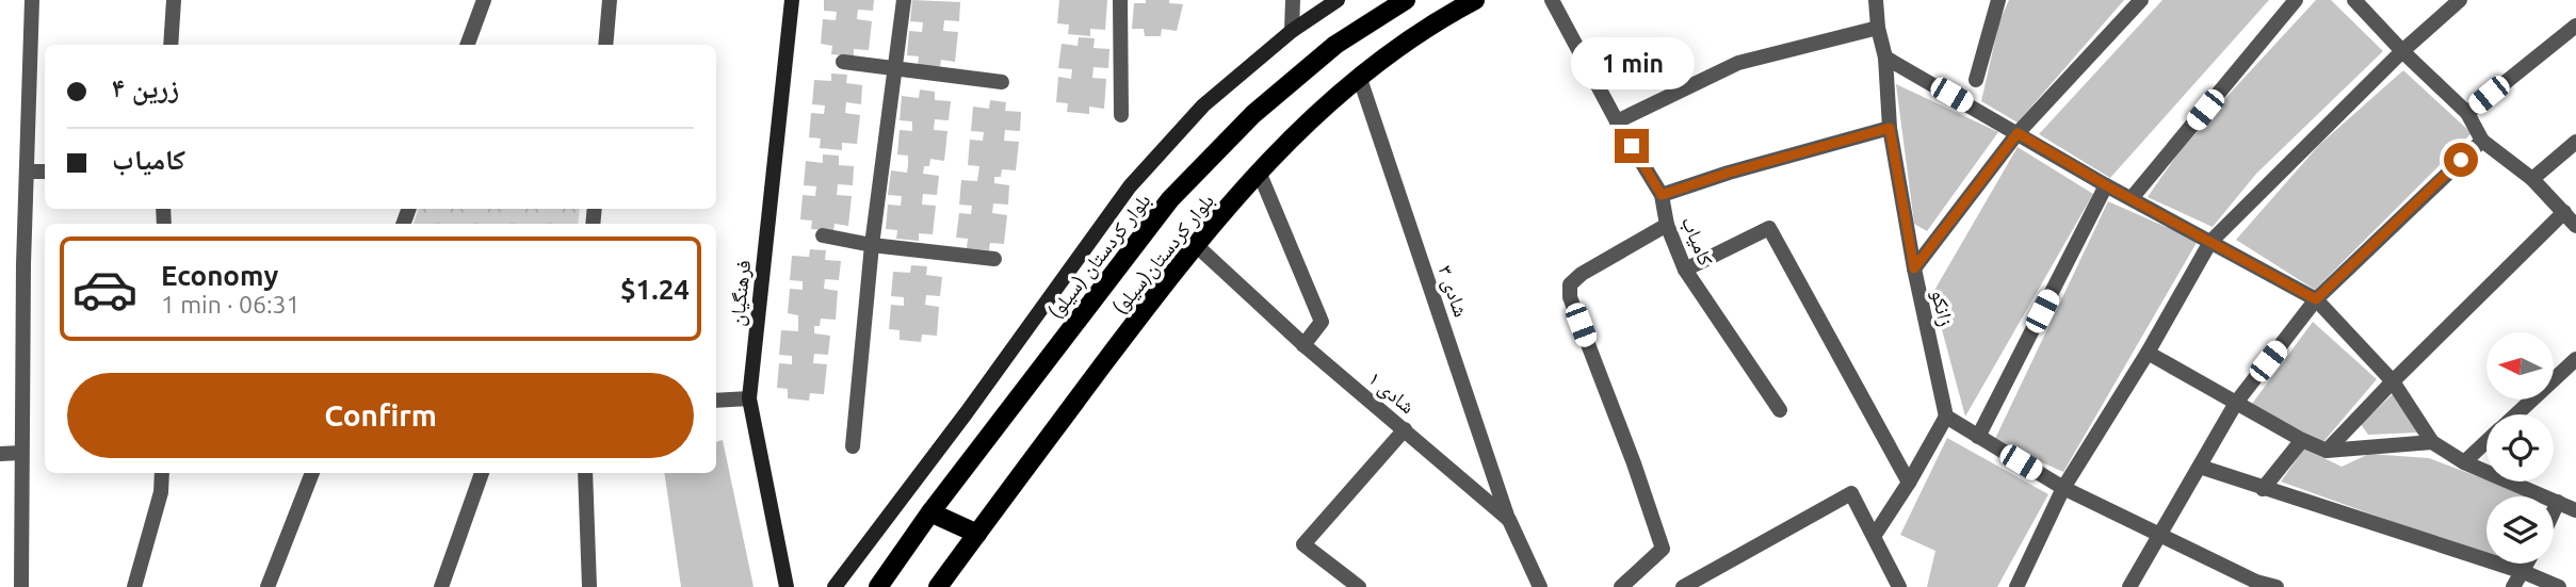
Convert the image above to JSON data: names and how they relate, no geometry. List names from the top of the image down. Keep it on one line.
{"streets":{"main road":["بلوار کردستان(سیلو)","بلوار کردستان (سیلو)"],"street":["کامیاب","شادی ۳","فرهنگیان","زانکو","شادی ۱"]},"crossings":[["بلوار کردستان(سیلو)","شادی ۳"],["بلوار کردستان(سیلو)","شادی ۱"],["شادی ۳","شادی ۱"]],"north":"left","page":{"bubble":"1 min","banner":["زرین ۴","کامیاب"],"list":[{"name":"Economy","note":"1 min · 06:31","value":"$1.24"}],"buttons":"Confirm"}}
